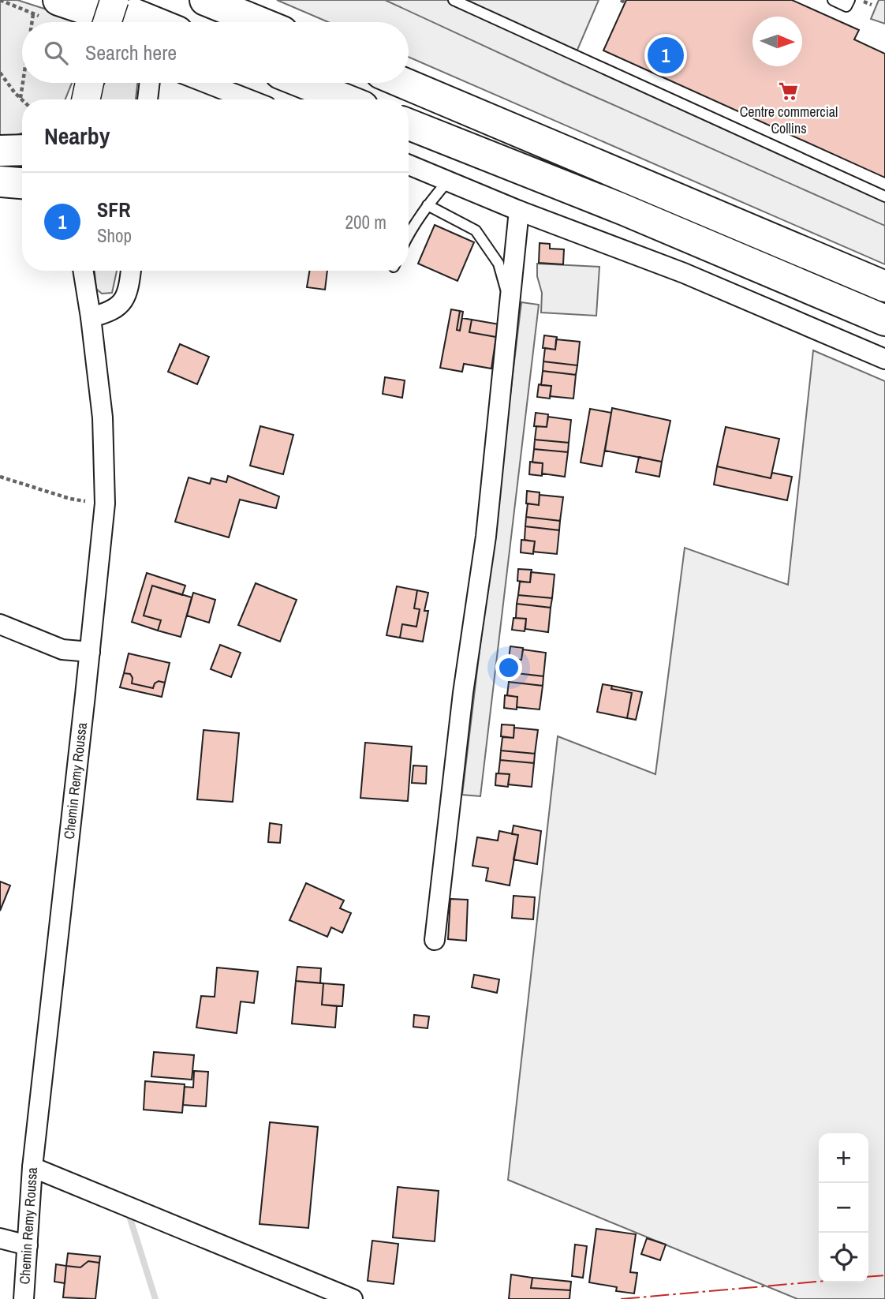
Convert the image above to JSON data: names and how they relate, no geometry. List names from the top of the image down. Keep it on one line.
{"streets":{"street":["Chemin Remy Roussa"]},"places":{"supermarket":["Centre commercial Collins"]},"north":"right","page":{"search":"Search here","pins":"1","heading":"Nearby","list":[{"mark":"1","name":"SFR","note":"Shop","value":"200 m"}],"map_buttons":["+","−"]}}
